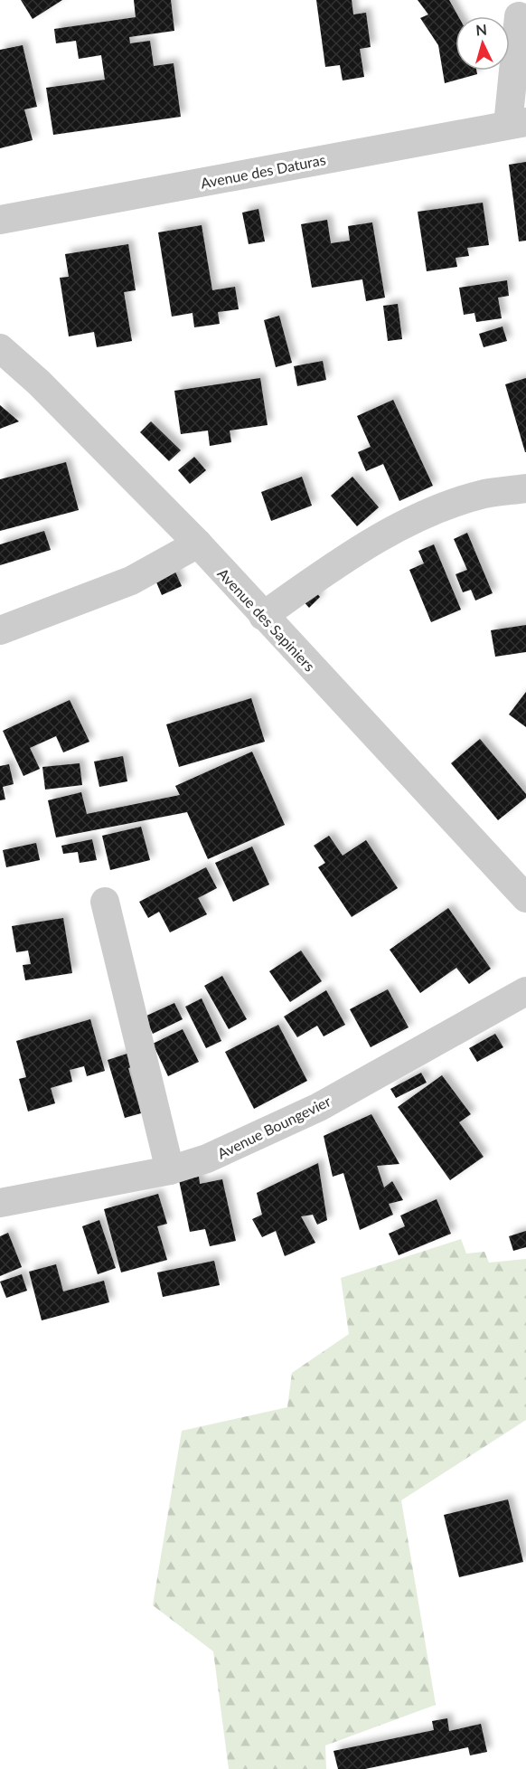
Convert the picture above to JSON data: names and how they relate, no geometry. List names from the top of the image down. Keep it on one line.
{"streets":{"street":["Avenue des Daturas","Avenue des Sapiniers","Avenue Boungevier"]},"north":"top"}
